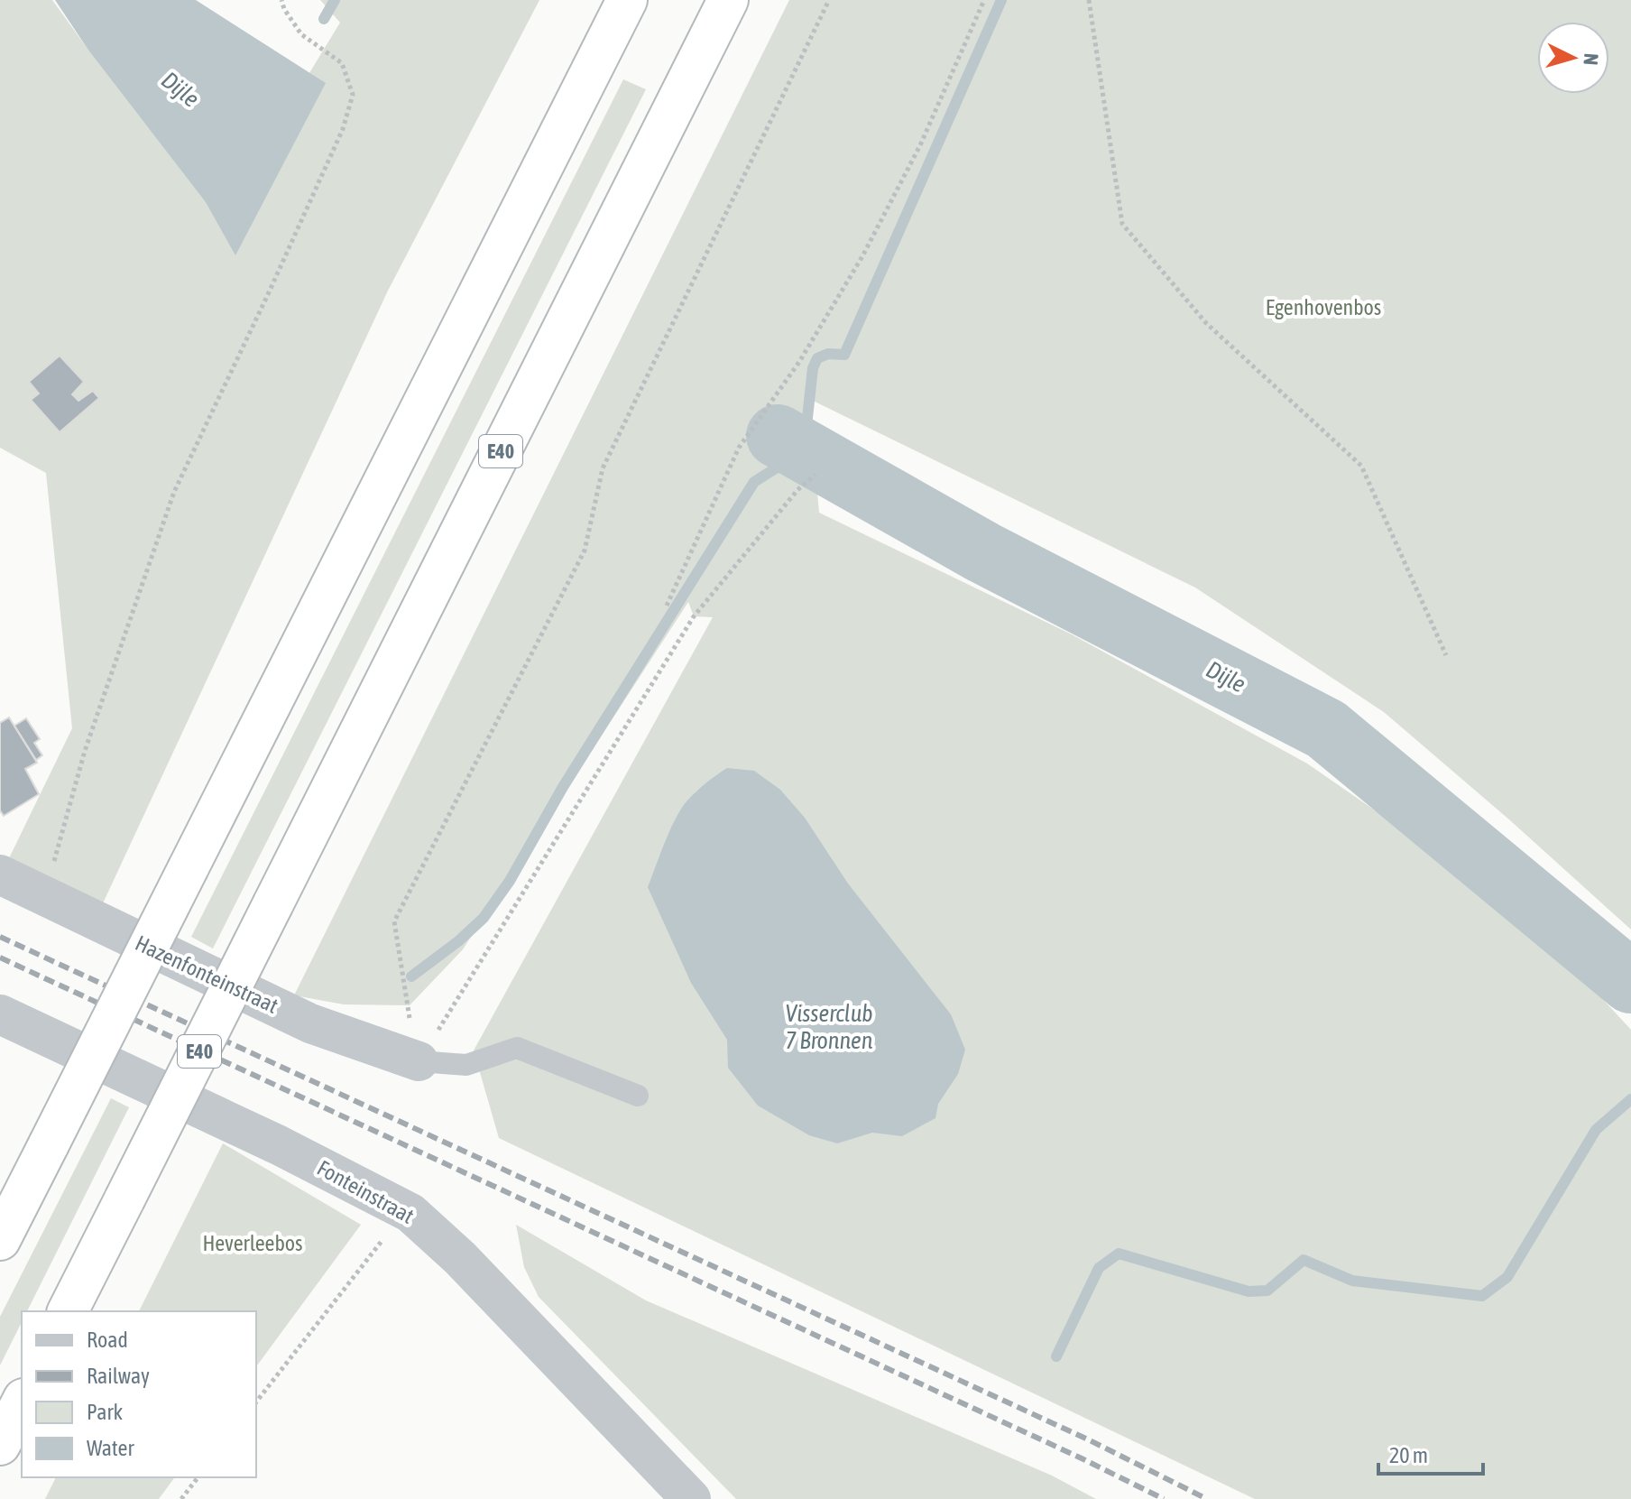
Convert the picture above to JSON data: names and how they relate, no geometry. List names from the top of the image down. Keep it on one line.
{"streets":{"highway":["E40"],"street":["Hazenfonteinstraat","Fonteinstraat"]},"water":["Dijle","Visserclub 7 Bronnen"],"parks":["Egenhovenbos","Heverleebos"],"legend":["Road","Railway","Park","Water"],"scale_bar":"20 m","north":"right"}
